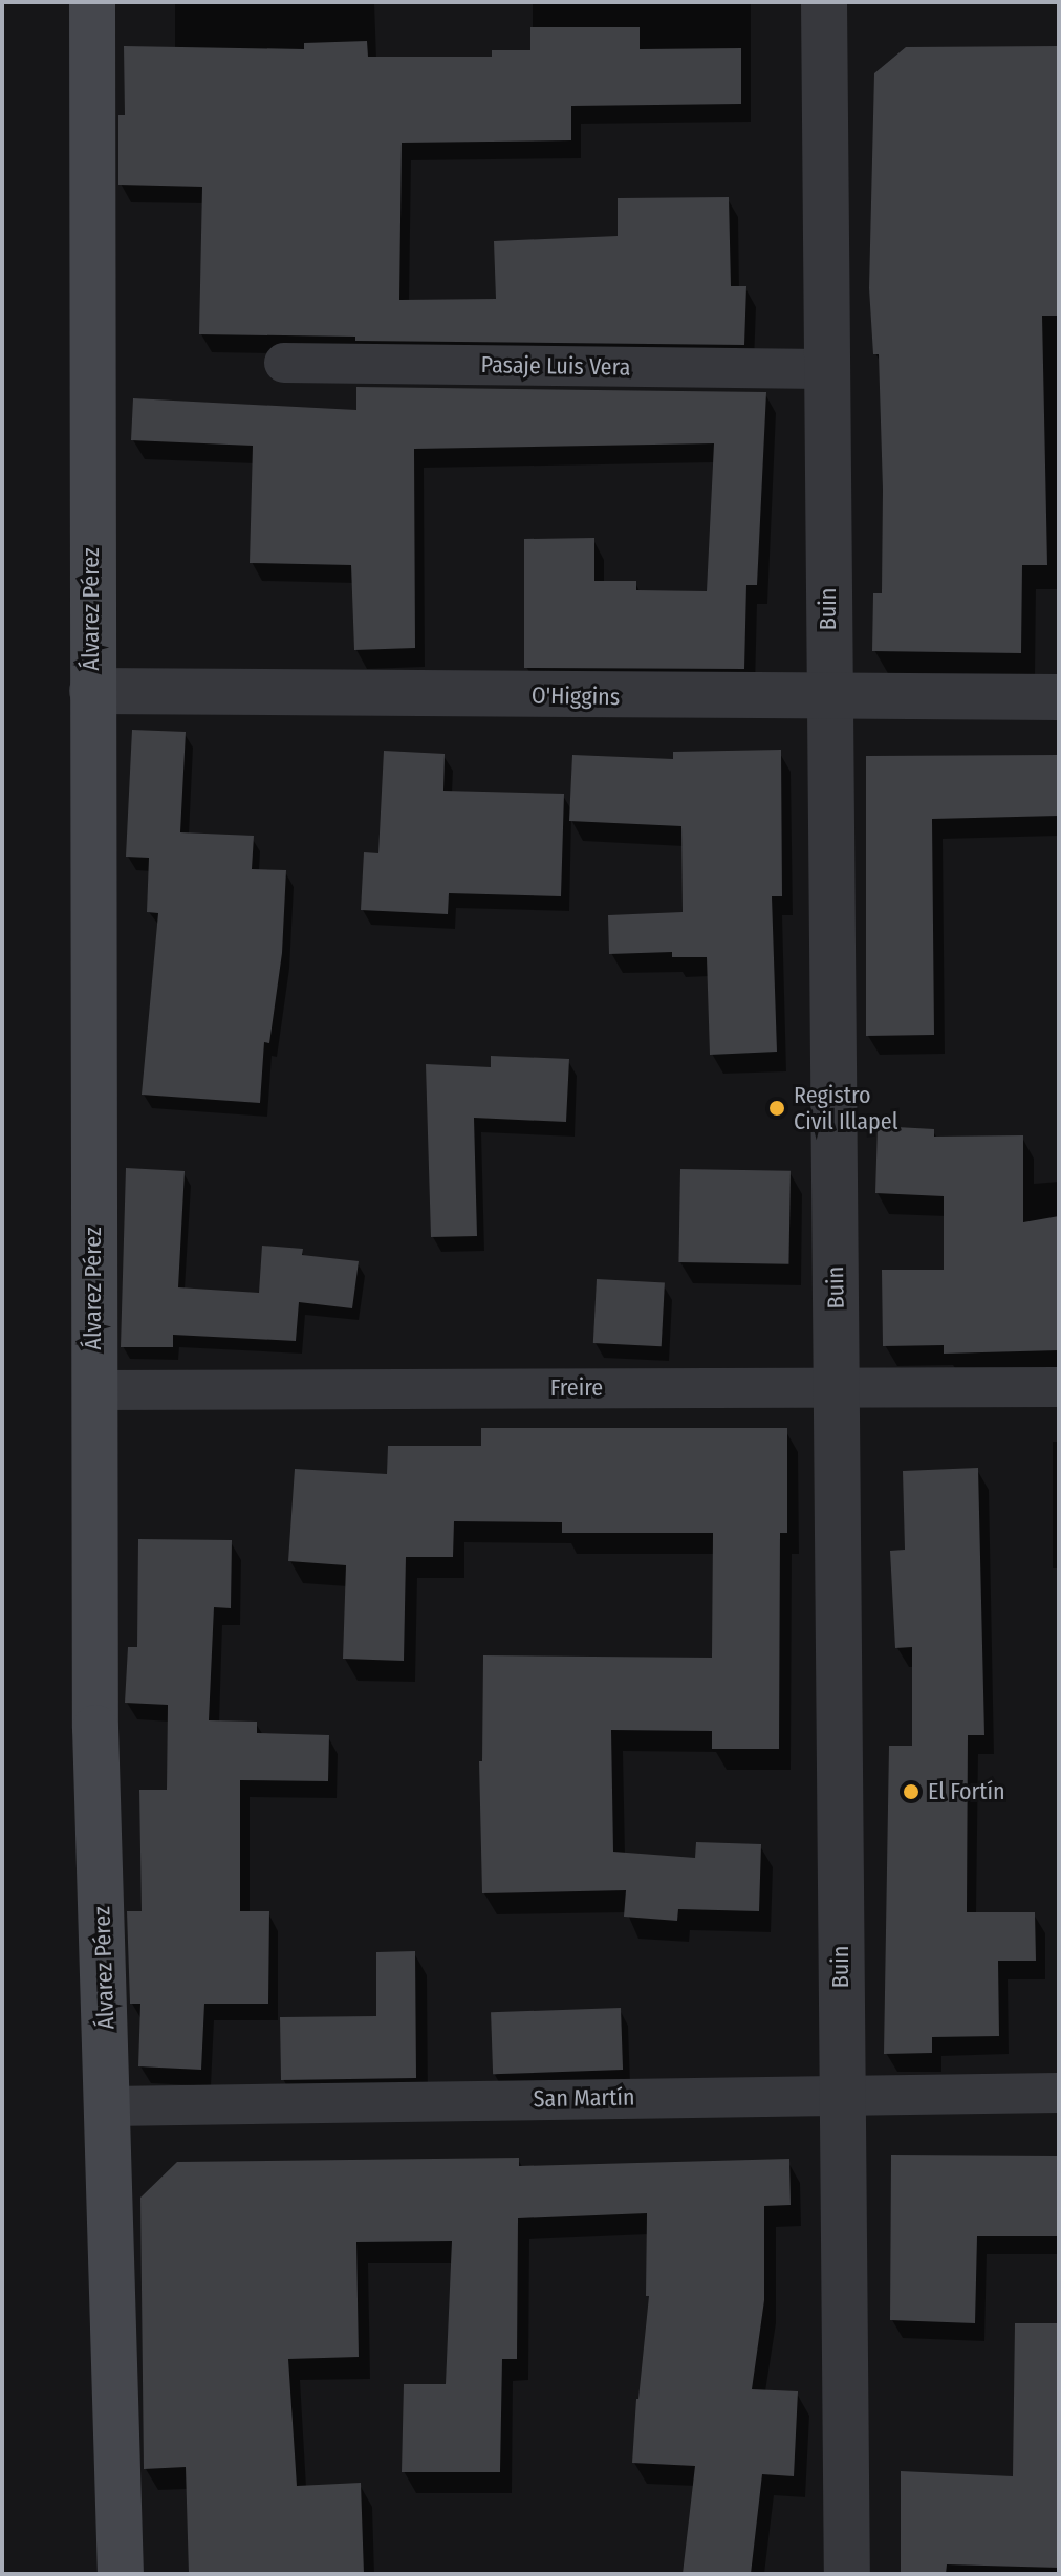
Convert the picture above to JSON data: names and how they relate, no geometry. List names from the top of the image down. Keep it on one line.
{"streets":{"main road":["Álvarez Pérez"],"street":["Pasaje Luis Vera","Buin","O'Higgins","Freire","San Martín"]},"crossings":[["Pasaje Luis Vera","Buin"],["Álvarez Pérez","O'Higgins"],["Álvarez Pérez","Freire"],["Álvarez Pérez","San Martín"],["Buin","O'Higgins"],["Buin","Freire"],["Buin","San Martín"]],"places":["Registro Civil Illapel","El Fortín"]}
